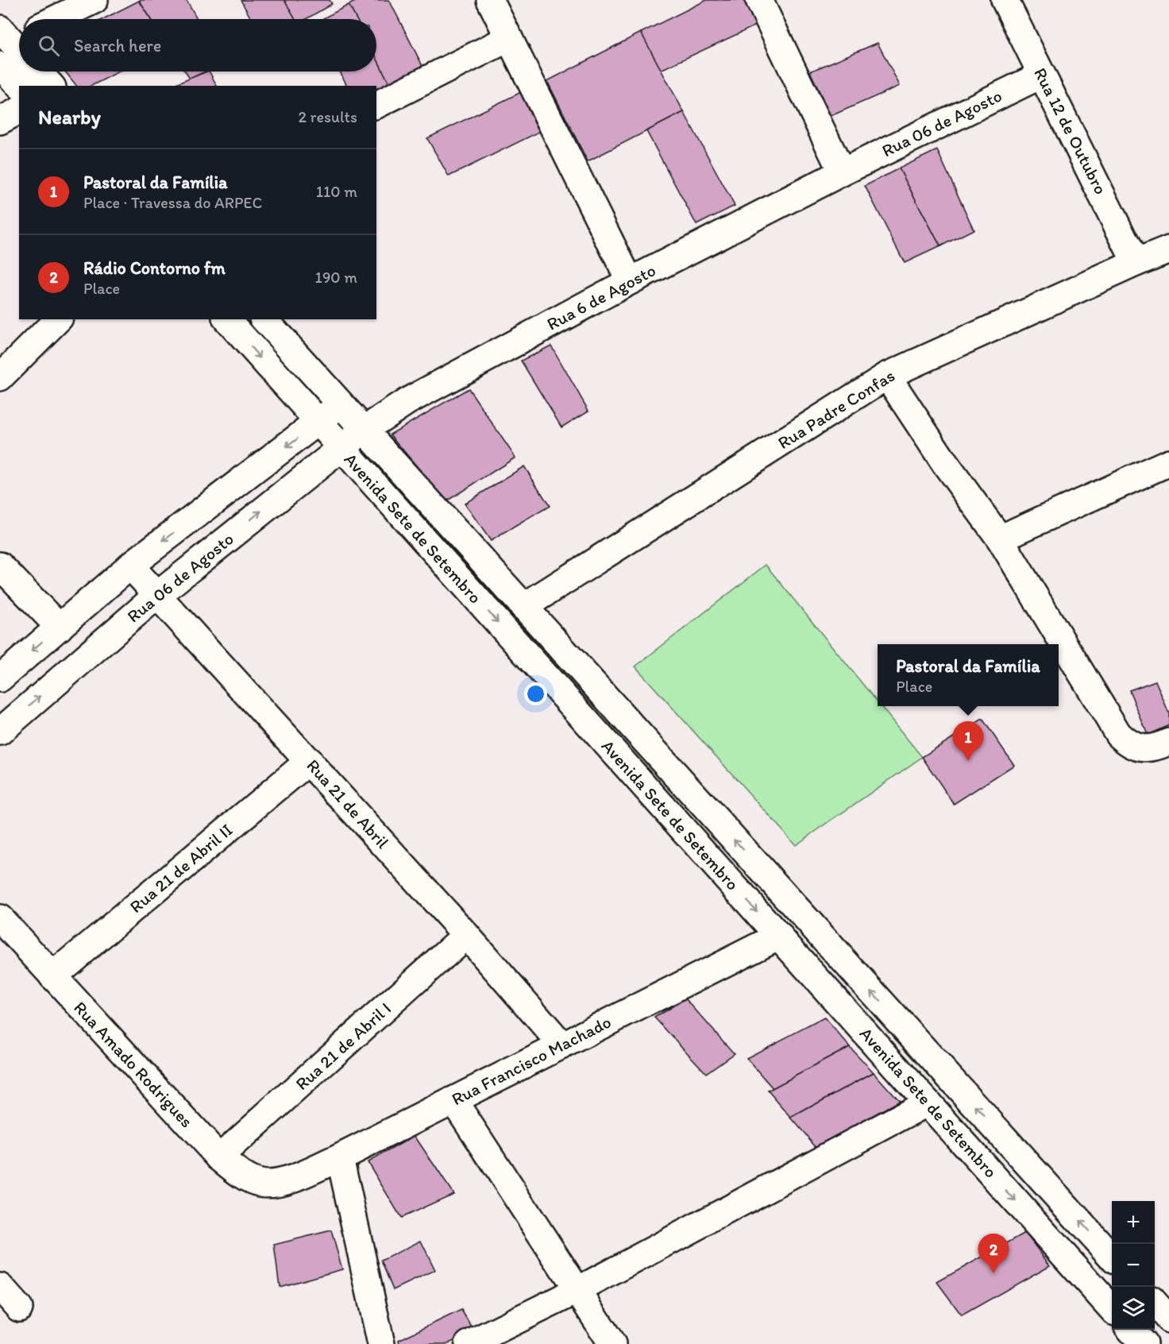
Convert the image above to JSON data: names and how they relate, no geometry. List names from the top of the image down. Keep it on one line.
{"streets":{"street":["Rua 06 de Agosto","Rua 12 de Outubro","Rua 6 de Agosto","Rua Padre Confas","Avenida Sete de Setembro","Rua 21 de Abril","Rua 21 de Abril II","Rua 21 de Abril I","Rua Francisco Machado","Rua Amado Rodrigues"]},"crossings":[["Rua 06 de Agosto","Rua 12 de Outubro"],["Rua 06 de Agosto","Rua 6 de Agosto"],["Rua 06 de Agosto","Avenida Sete de Setembro"],["Rua 06 de Agosto","Rua 21 de Abril"],["Rua 12 de Outubro","Rua Padre Confas"],["Rua 6 de Agosto","Avenida Sete de Setembro"],["Rua Padre Confas","Avenida Sete de Setembro"],["Avenida Sete de Setembro","Rua Francisco Machado"],["Rua 21 de Abril","Rua 21 de Abril II"],["Rua 21 de Abril","Rua 21 de Abril I"],["Rua 21 de Abril","Rua Francisco Machado"],["Rua 21 de Abril II","Rua Amado Rodrigues"],["Rua 21 de Abril I","Rua Amado Rodrigues"],["Rua Francisco Machado","Rua Amado Rodrigues"]],"page":{"search":"Search here","heading":["Nearby","2 results"],"list":[{"mark":"1","name":"Pastoral da Família","note":"Place · Travessa do ARPEC","value":"110 m"},{"mark":"2","name":"Rádio Contorno fm","note":"Place","value":"190 m"}],"popup":["Pastoral da Família","Place"],"pins":["1","2"],"map_buttons":["+","−"]}}
